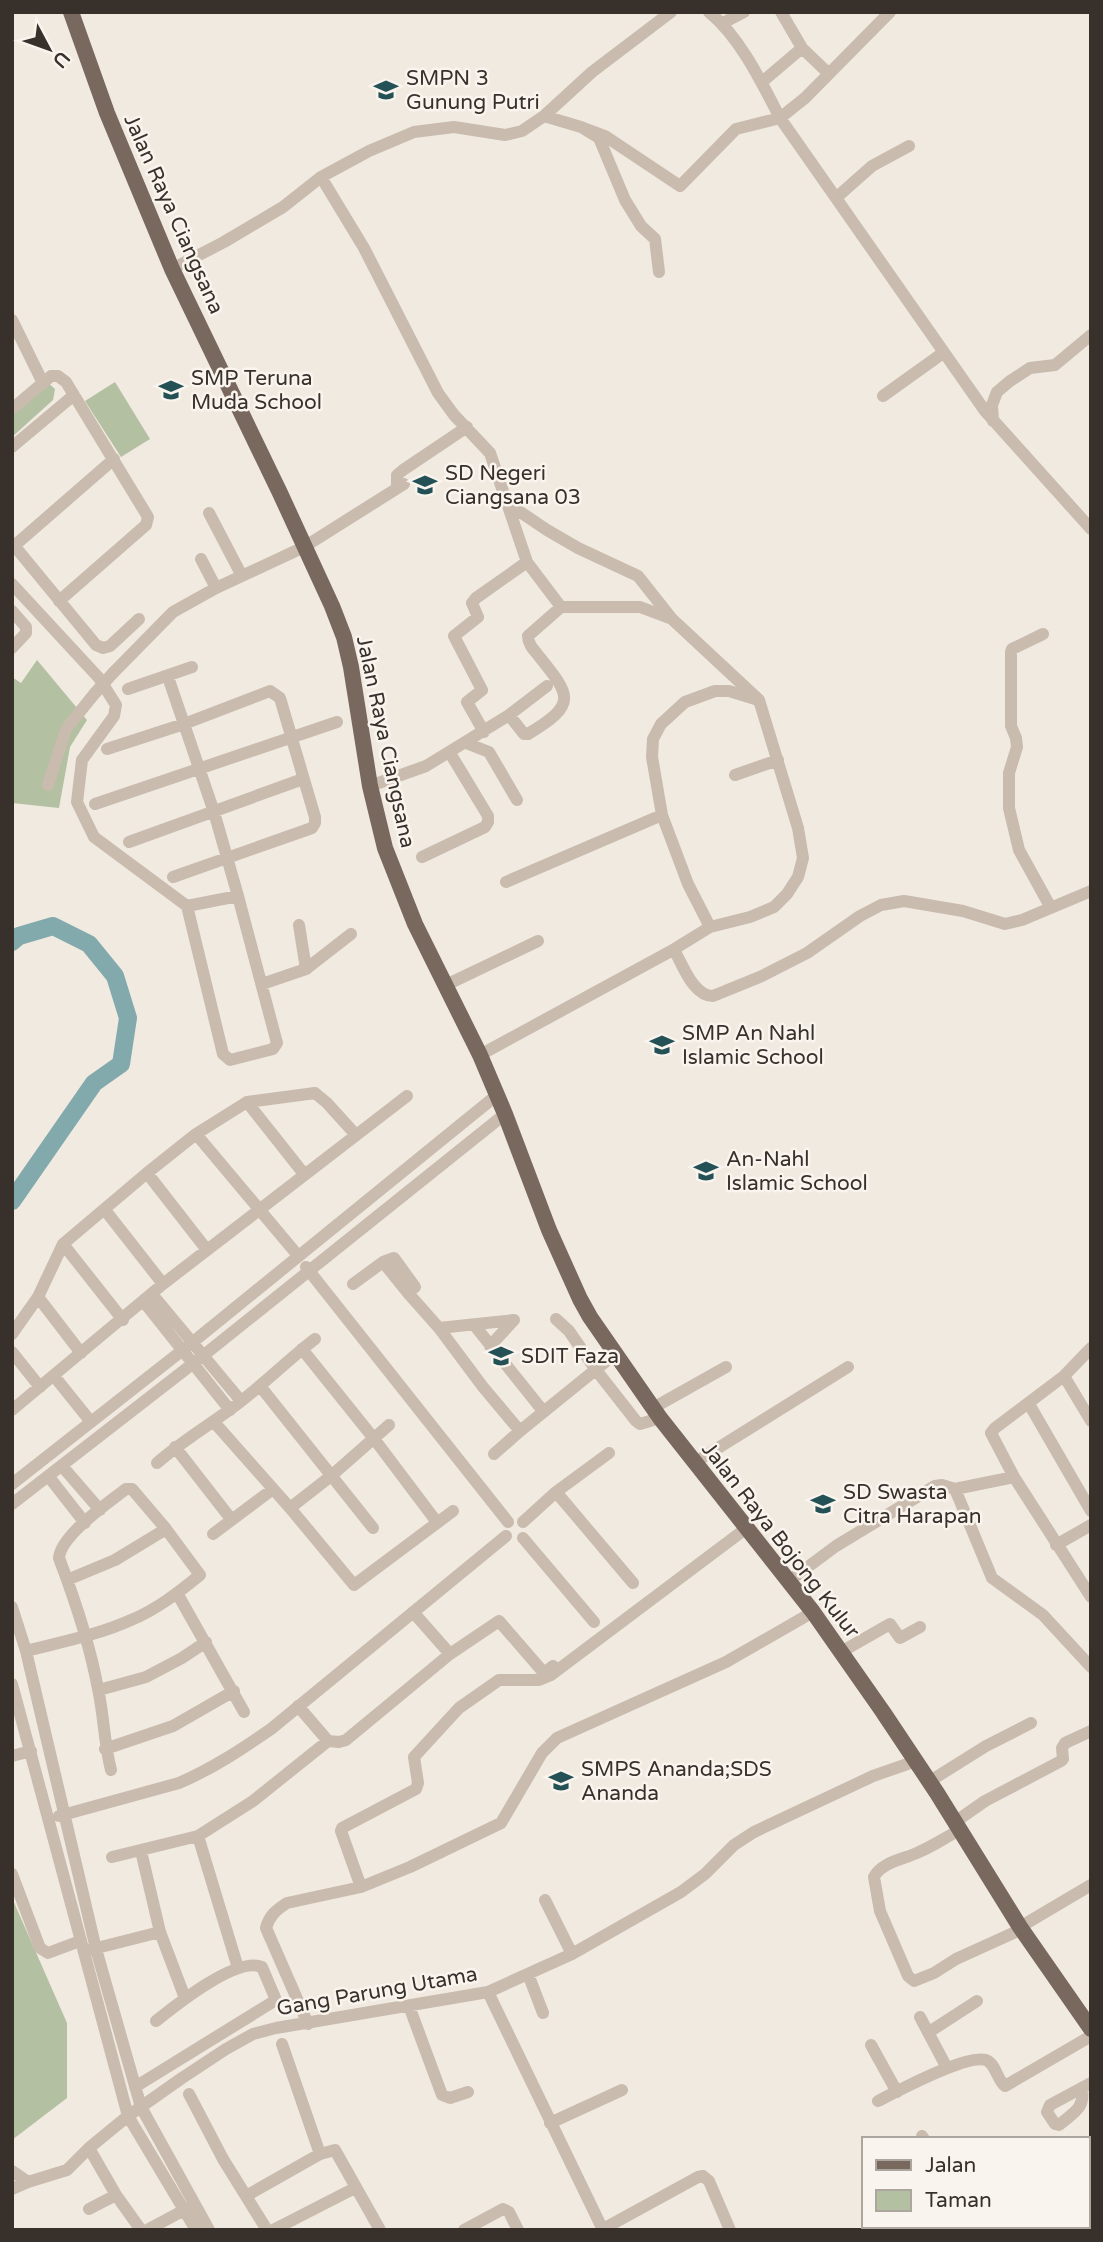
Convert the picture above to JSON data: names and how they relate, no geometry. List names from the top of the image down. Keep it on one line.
{"streets":{"main road":["Jalan Raya Ciangsana","Jalan Raya Bojong Kulur"],"street":["Gang Parung Utama"]},"crossings":[["Jalan Raya Ciangsana","Jalan Raya Bojong Kulur"],["Jalan Raya Bojong Kulur","Gang Parung Utama"]],"places":{"school or university":["SMPN 3 Gunung Putri","SMP Teruna Muda School","SD Negeri Ciangsana 03","SMP An Nahl Islamic School","An-Nahl Islamic School","SDIT Faza","SD Swasta Citra Harapan","SMPS Ananda;SDS Ananda"]},"legend":["Jalan","Taman"],"north":"bottom right"}
